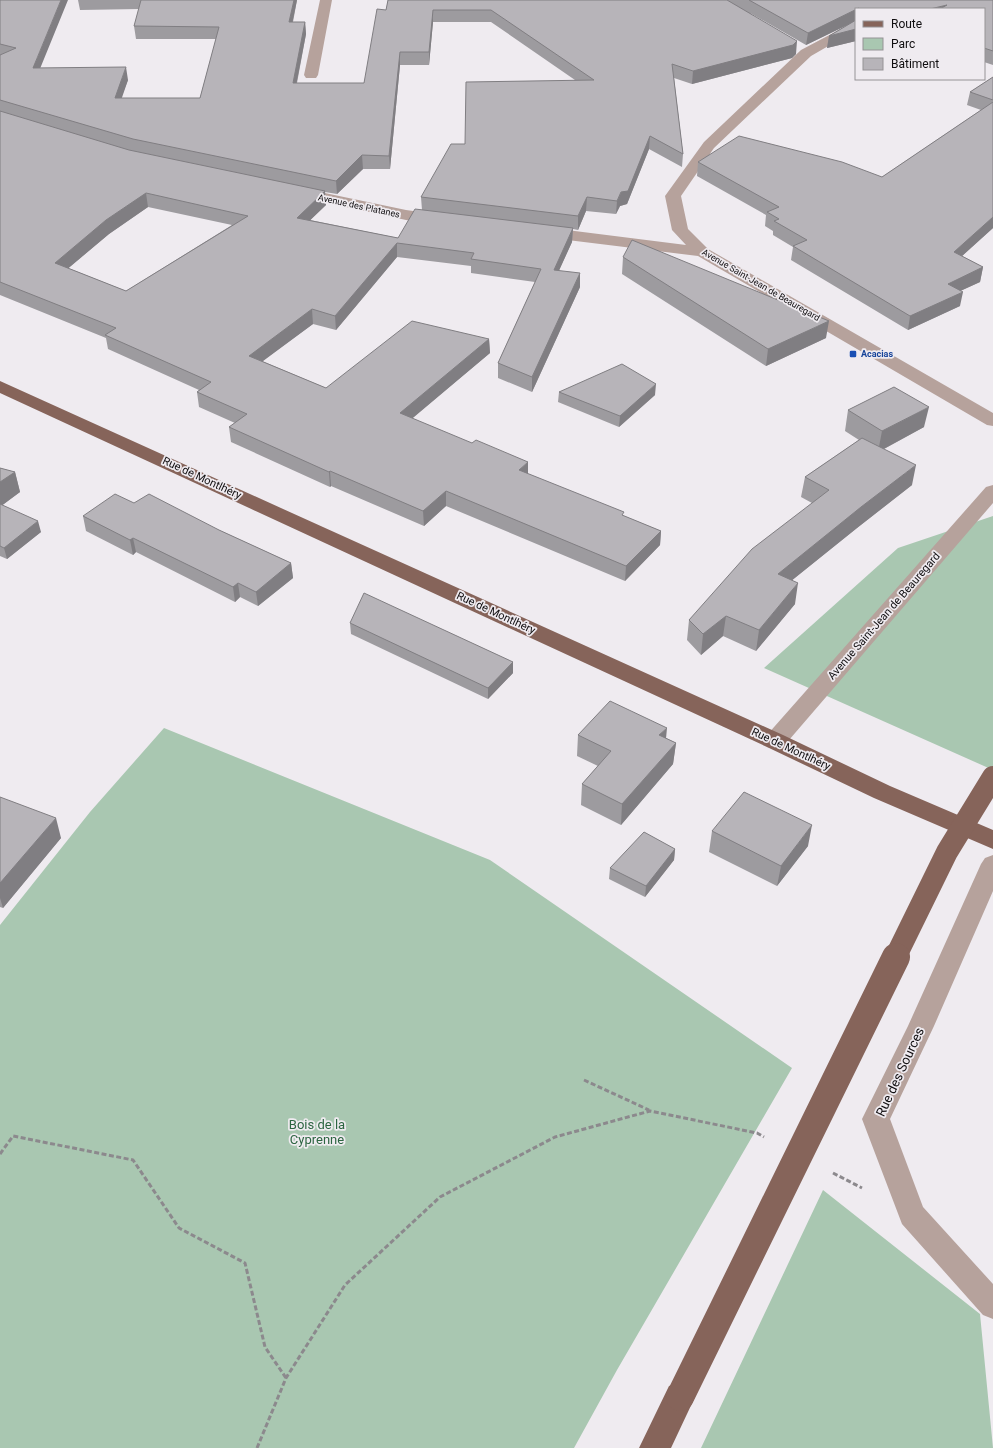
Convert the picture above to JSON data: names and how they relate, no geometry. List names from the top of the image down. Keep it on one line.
{"streets":{"main road":["Rue de Montlhéry"],"street":["Avenue des Platanes","Avenue Saint-Jean de Beauregard","Rue des Sources"]},"crossings":[["Avenue Saint-Jean de Beauregard","Rue de Montlhéry"]],"parks":["Bois de la Cyprenne"],"places":{"transit":["Acacias"]},"legend":["Route","Parc","Bâtiment"]}
